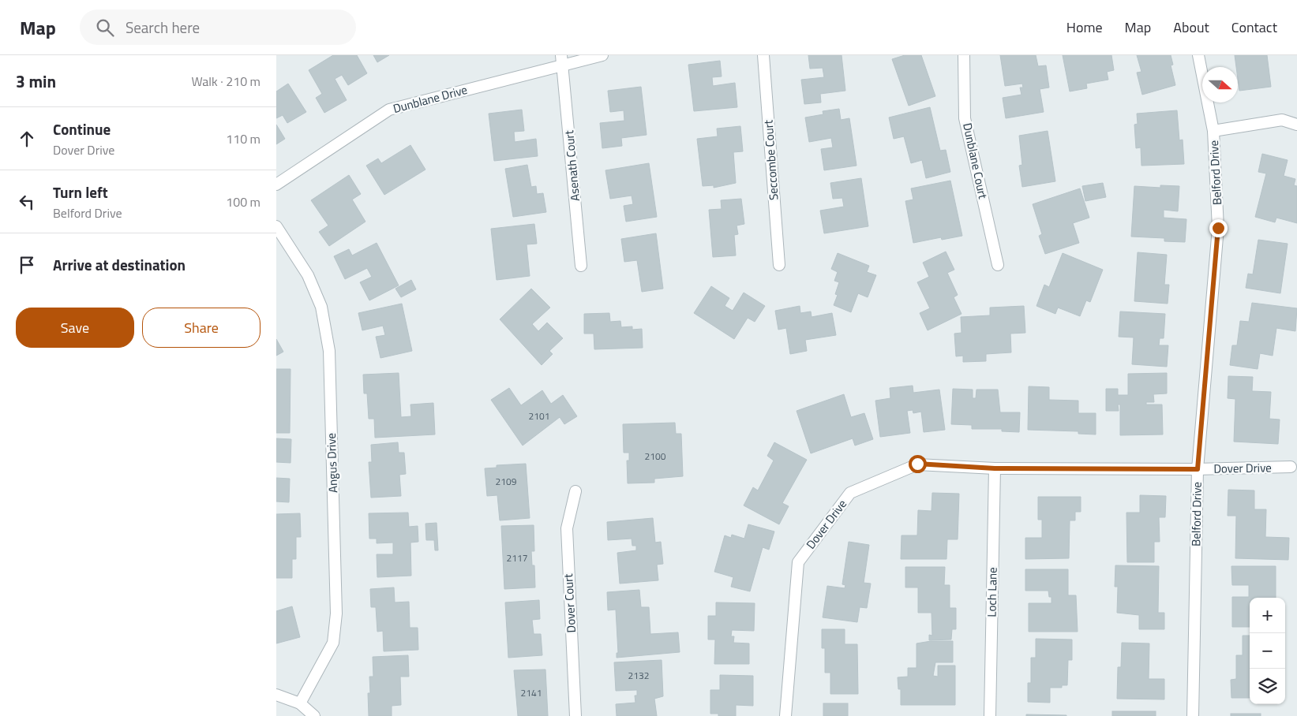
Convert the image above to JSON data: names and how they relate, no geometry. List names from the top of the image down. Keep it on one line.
{"streets":{"street":["Dunblane Drive","Seccombe Court","Dunblane Court","Asenath Court","Belford Drive","Angus Drive","Dover Drive","Loch Lane","Dover Court"]},"crossings":[["Dunblane Drive","Asenath Court"],["Belford Drive","Dover Drive"],["Dover Drive","Loch Lane"]],"house_numbers":["2101","2100","2109","2117","2132","2141"],"north":"right","page":{"header":"Map","search":"Search here","nav":["Home","Map","About","Contact"],"heading":["3 min","Walk · 210 m"],"list":[["Continue","Dover Drive","110 m"],["Turn left","Belford Drive","100 m"],"Arrive at destination"],"buttons":["Save","Share"],"map_buttons":["+","−"]}}
